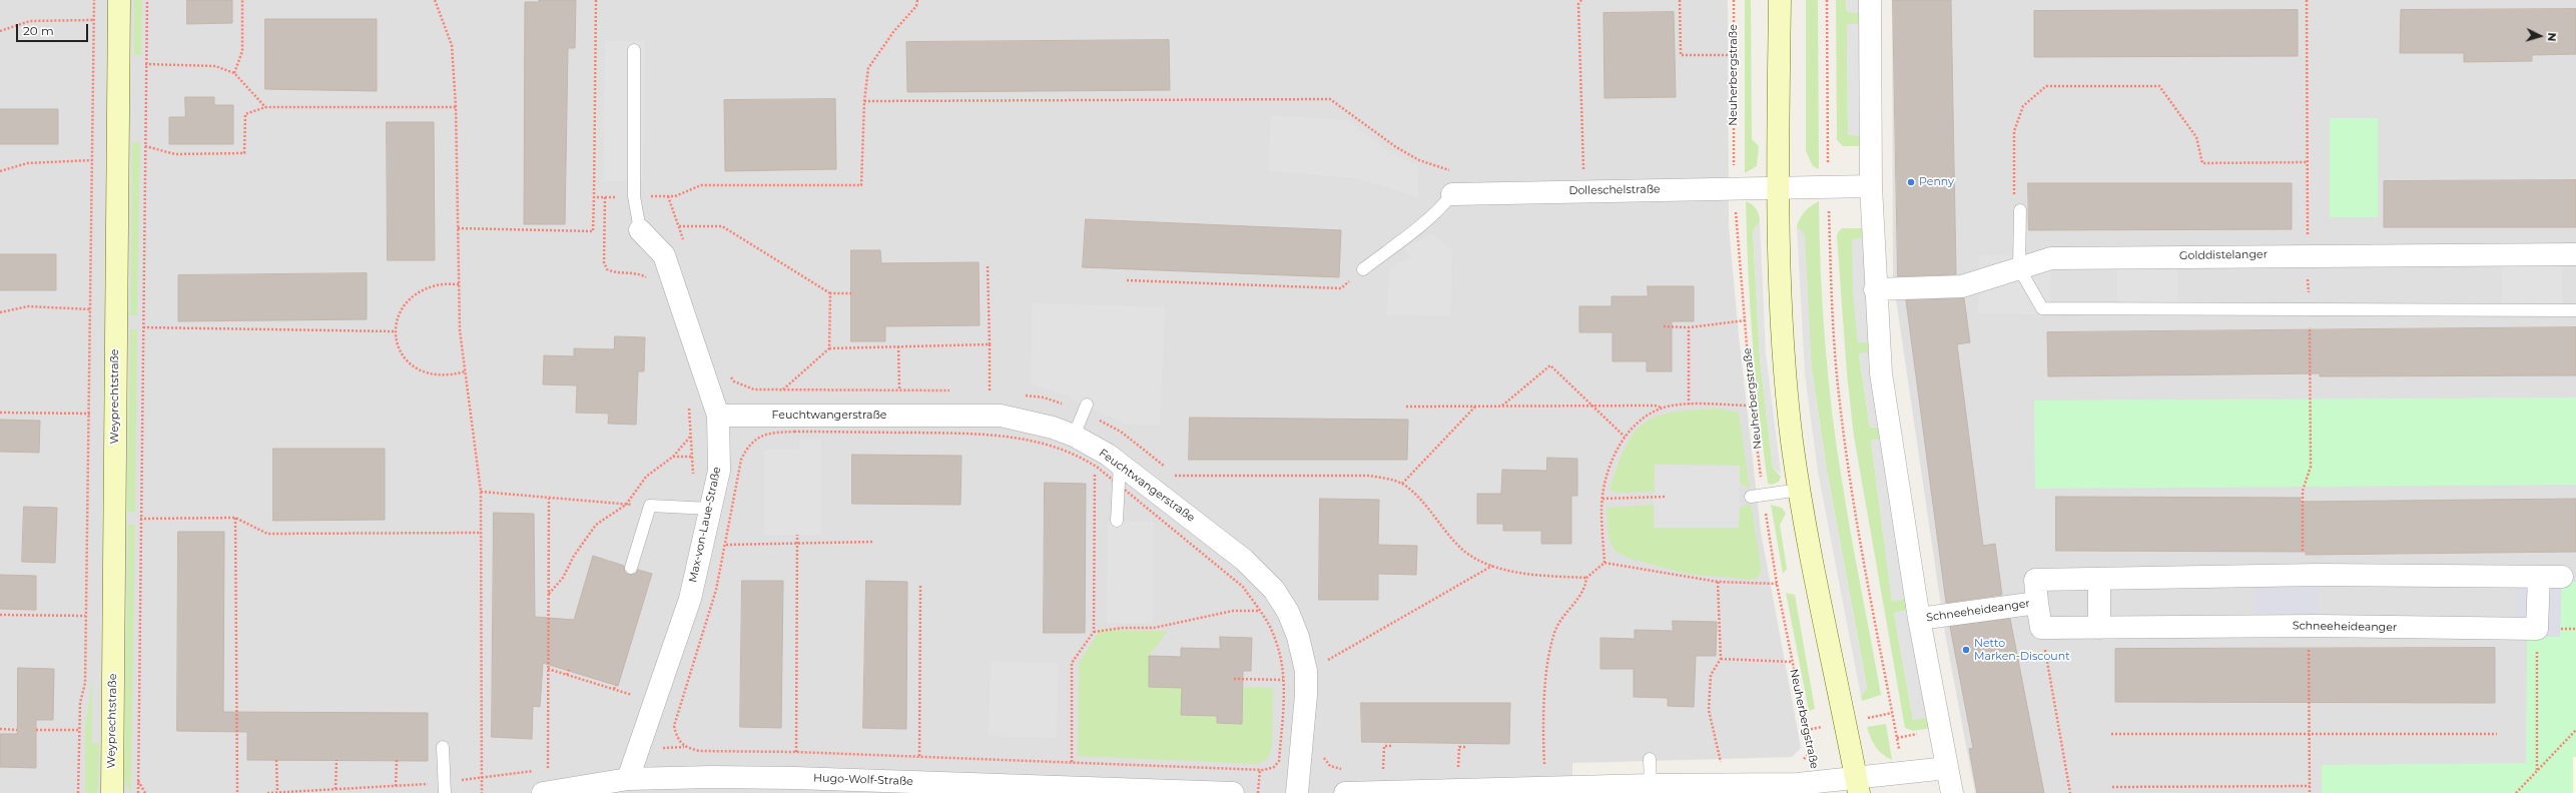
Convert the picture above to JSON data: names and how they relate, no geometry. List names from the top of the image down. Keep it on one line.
{"streets":{"main road":["Weyprechtstraße"],"street":["Dolleschelstraße","Golddistelanger","Feuchtwangerstraße","Max-von-Laue-Straße","Schneeheideanger","Hugo-Wolf-Straße"],"path":["Neuherbergstraße"]},"crossings":[["Neuherbergstraße","Dolleschelstraße"],["Feuchtwangerstraße","Max-von-Laue-Straße"],["Max-von-Laue-Straße","Hugo-Wolf-Straße"]],"places":["Penny","Netto Marken-Discount"],"scale_bar":"20 m","north":"right"}
